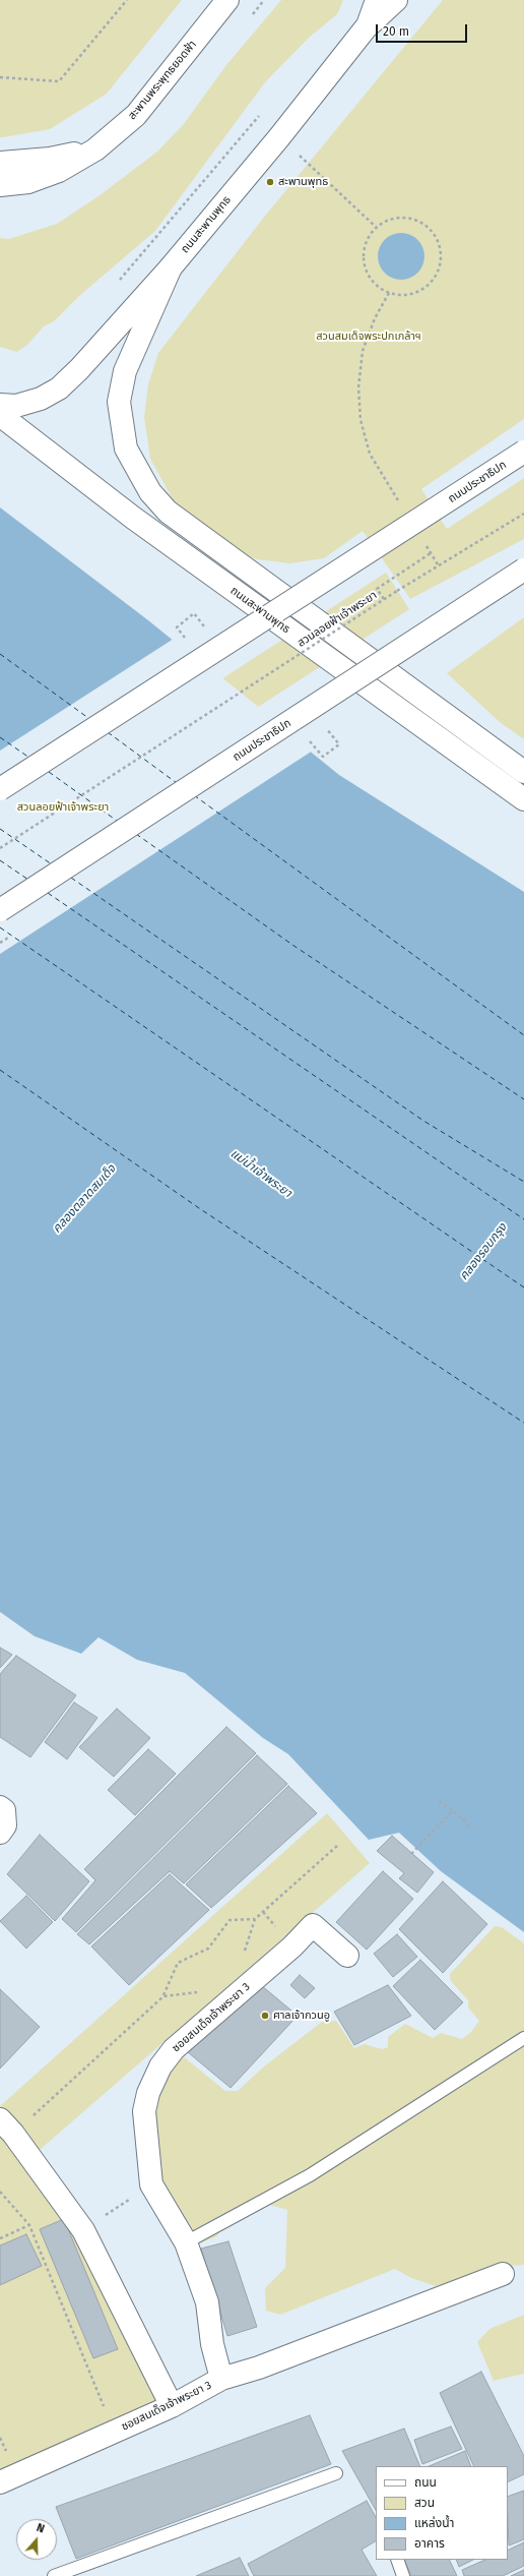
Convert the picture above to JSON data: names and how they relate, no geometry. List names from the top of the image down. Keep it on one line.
{"streets":{"street":["สะพานพระพุทธยอดฟ้า","ถนนสะพานพุทธ","ถนนประชาธิปก","ซอยสมเด็จเจ้าพระยา 3"],"path":["สวนลอยฟ้าเจ้าพระยา"]},"water":["แม่น้ำเจ้าพระยา","คลองตลาดสมเด็จ","คลองรอบกรุง"],"parks":["สวนสมเด็จพระปกเกล้าฯ","สวนลอยฟ้าเจ้าพระยา"],"places":["สะพานพุทธ","ศาลเจ้ากวนอู"],"legend":["ถนน","สวน","แหล่งน้ำ","อาคาร"],"scale_bar":"20 m","north":"top"}
